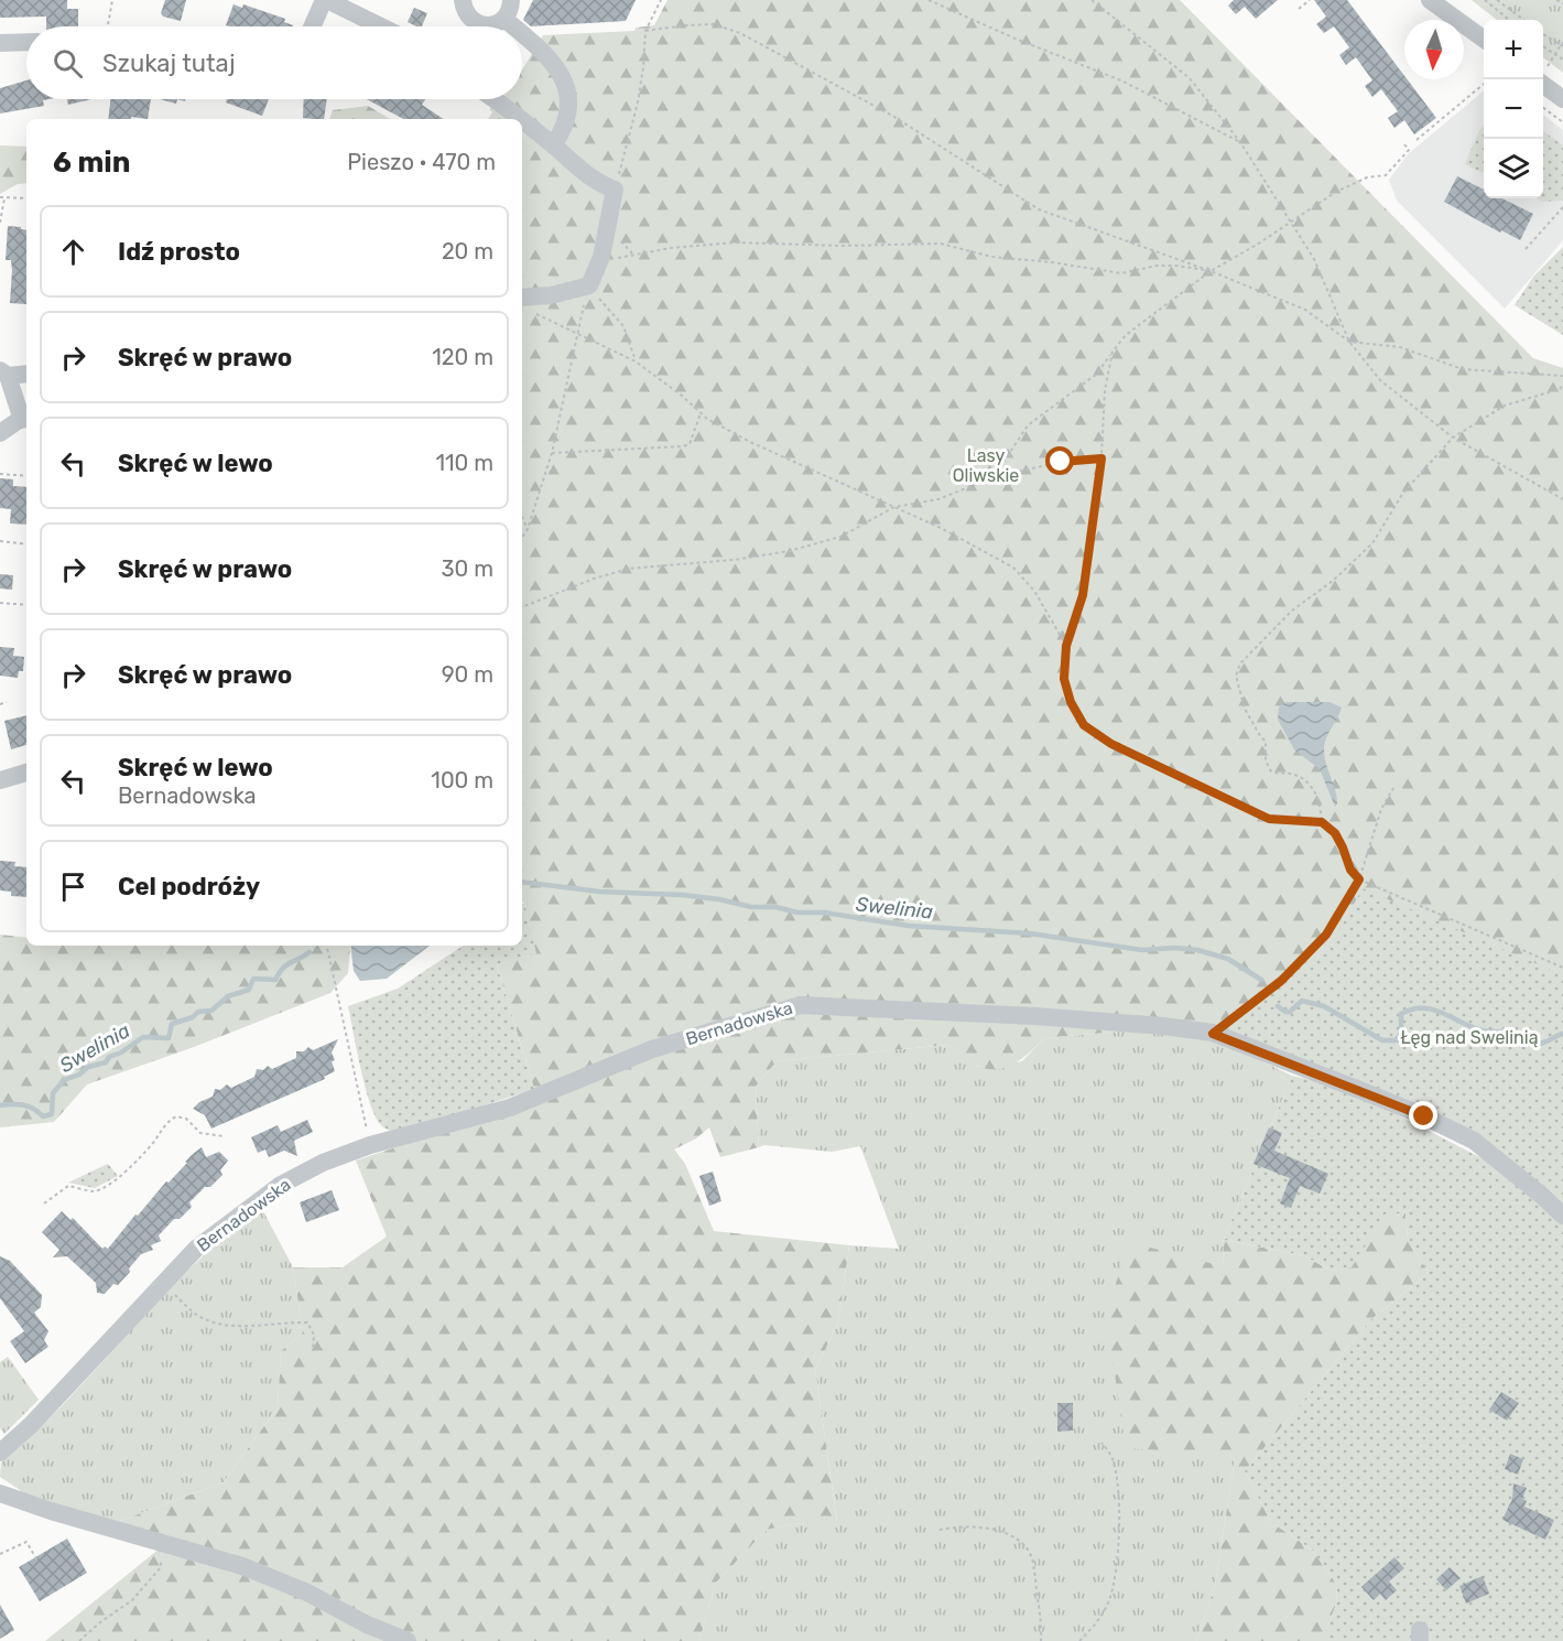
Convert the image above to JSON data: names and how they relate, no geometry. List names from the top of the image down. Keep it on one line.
{"streets":{"street":["Bernadowska"]},"water":["Swelinia"],"parks":["Lasy Oliwskie","Łęg nad Swelinią"],"north":"bottom","page":{"map_buttons":["+","−"],"search":"Szukaj tutaj","heading":["6 min","Pieszo · 470 m"],"list":[["Idź prosto","20 m"],["Skręć w prawo","120 m"],["Skręć w lewo","110 m"],["Skręć w prawo","30 m"],["Skręć w prawo","90 m"],["Skręć w lewo","Bernadowska","100 m"],"Cel podróży"]}}
